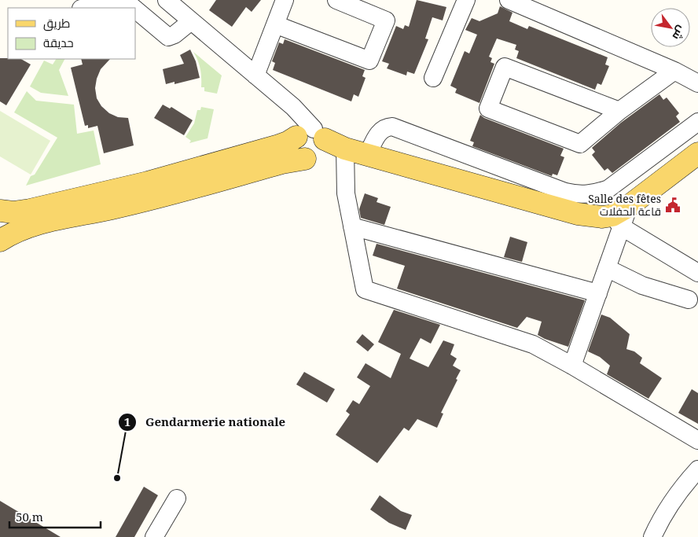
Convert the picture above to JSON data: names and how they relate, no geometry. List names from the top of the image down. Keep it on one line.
{"places":{"public building":["Salle des fêtes قاعة الحفلات"],"other":["Gendarmerie nationale"]},"legend":["طريق","حديقة"],"scale_bar":"50 m","north":"bottom right"}
